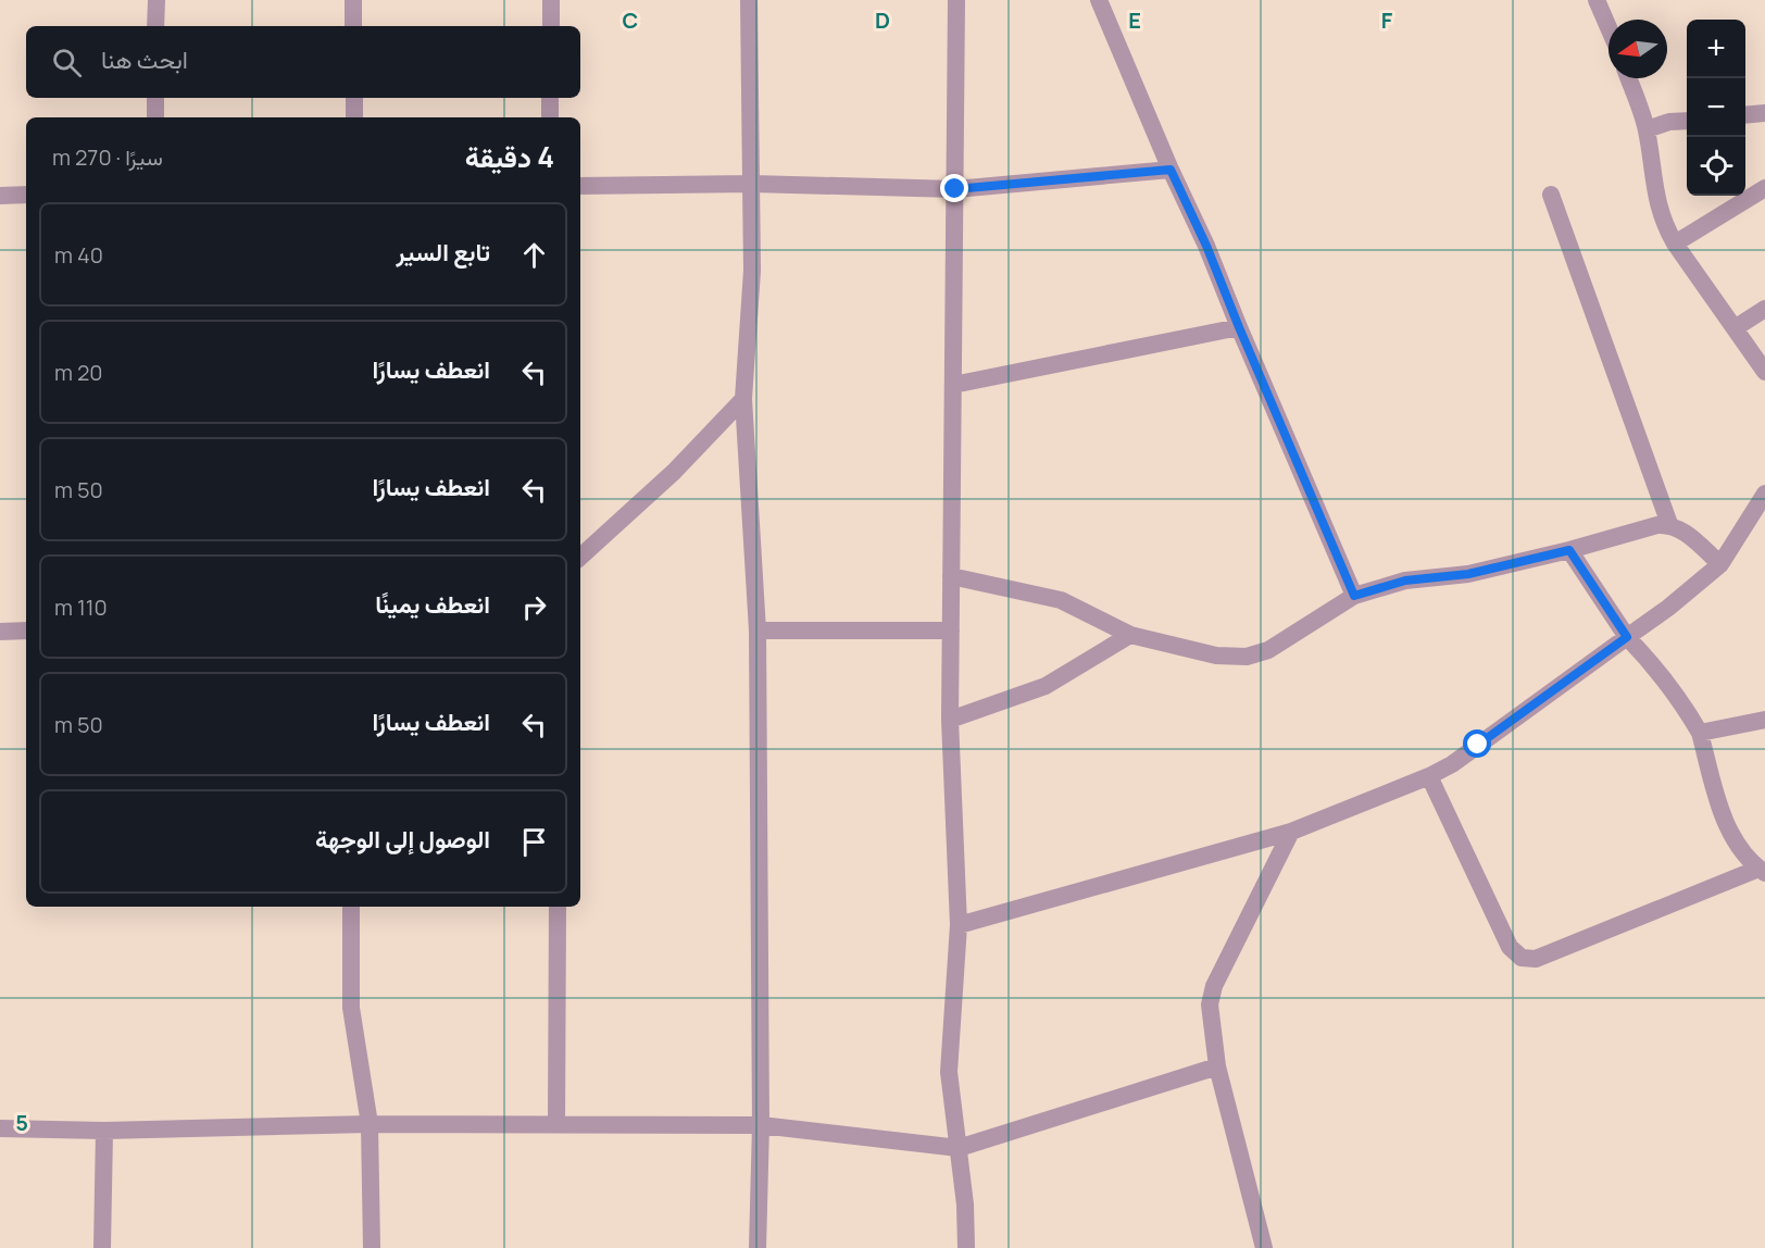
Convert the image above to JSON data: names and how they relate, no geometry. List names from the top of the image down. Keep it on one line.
{"north":"left","page":{"map_buttons":["+","−"],"search":"ابحث هنا","heading":["4 دقيقة","سيرًا · 270 m"],"list":[["تابع السير","40 m"],["انعطف يسارًا","20 m"],["انعطف يسارًا","50 m"],["انعطف يمينًا","110 m"],["انعطف يسارًا","50 m"],"الوصول إلى الوجهة"]},"grid":{"columns":["C","D","E","F"],"rows":["5"]}}
